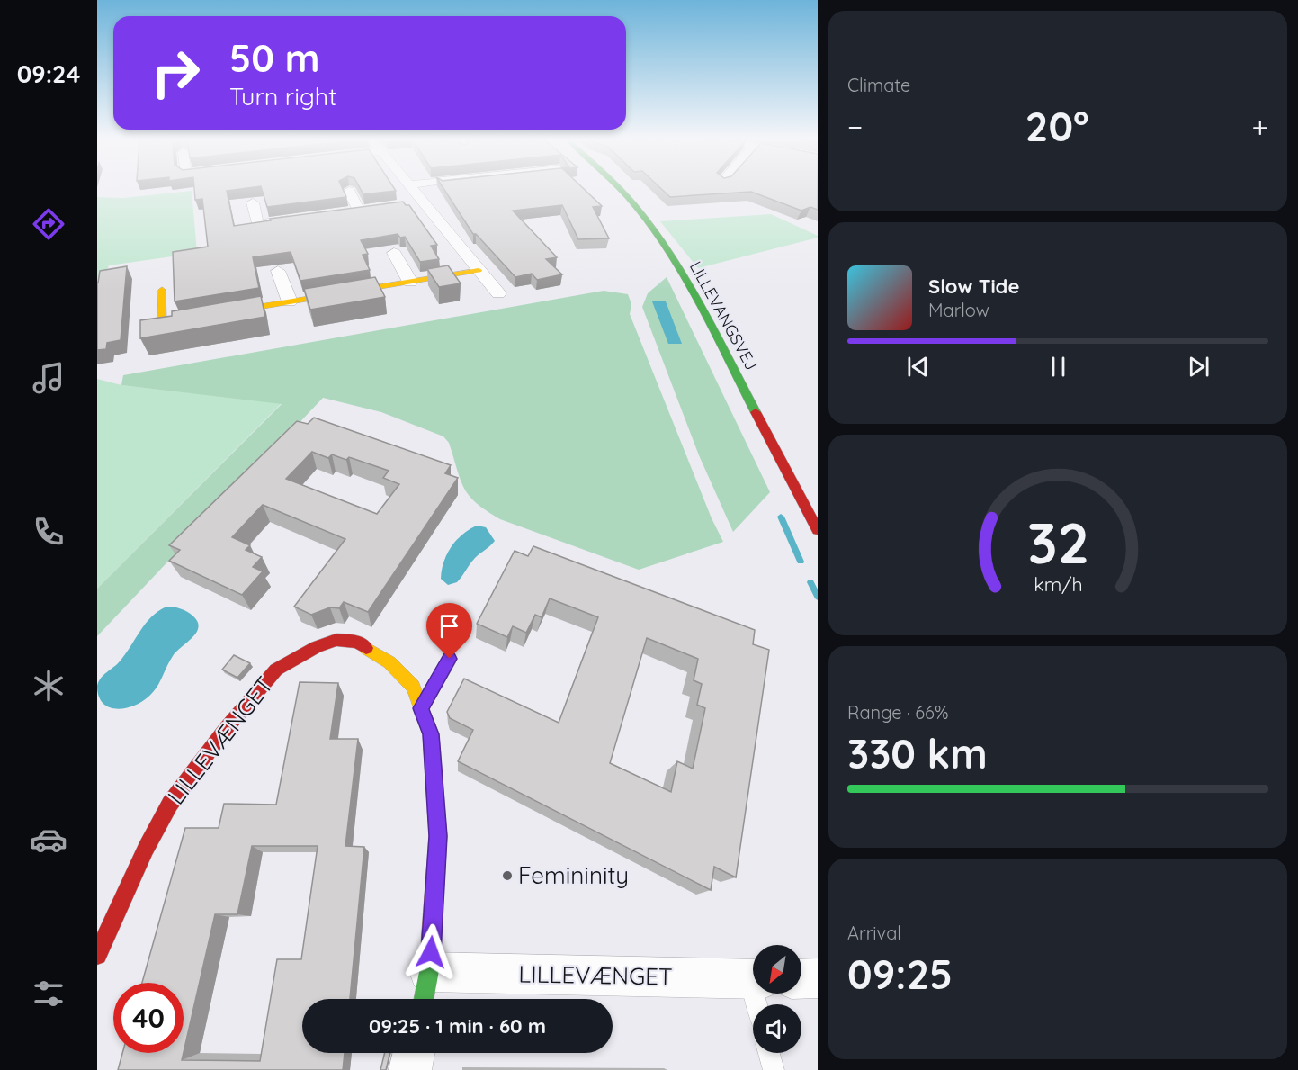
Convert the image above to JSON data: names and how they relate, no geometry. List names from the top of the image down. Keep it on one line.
{"streets":{"street":["LILLEVANGSVEJ","LILLEVÆNGET"]},"places":["Femininity"],"north":"bottom left","page":{"tabs":"09:24","tile":["Climate",["Range · 66%","330 km"],["Arrival","09:25"]],"turn":["50 m","Turn right"],"heat":["−","20°","+"],"song":["Slow Tide","Marlow"],"limit":"40","trip":"09:25 · 1 min · 60 m","gauge":["32","km/h"]}}
